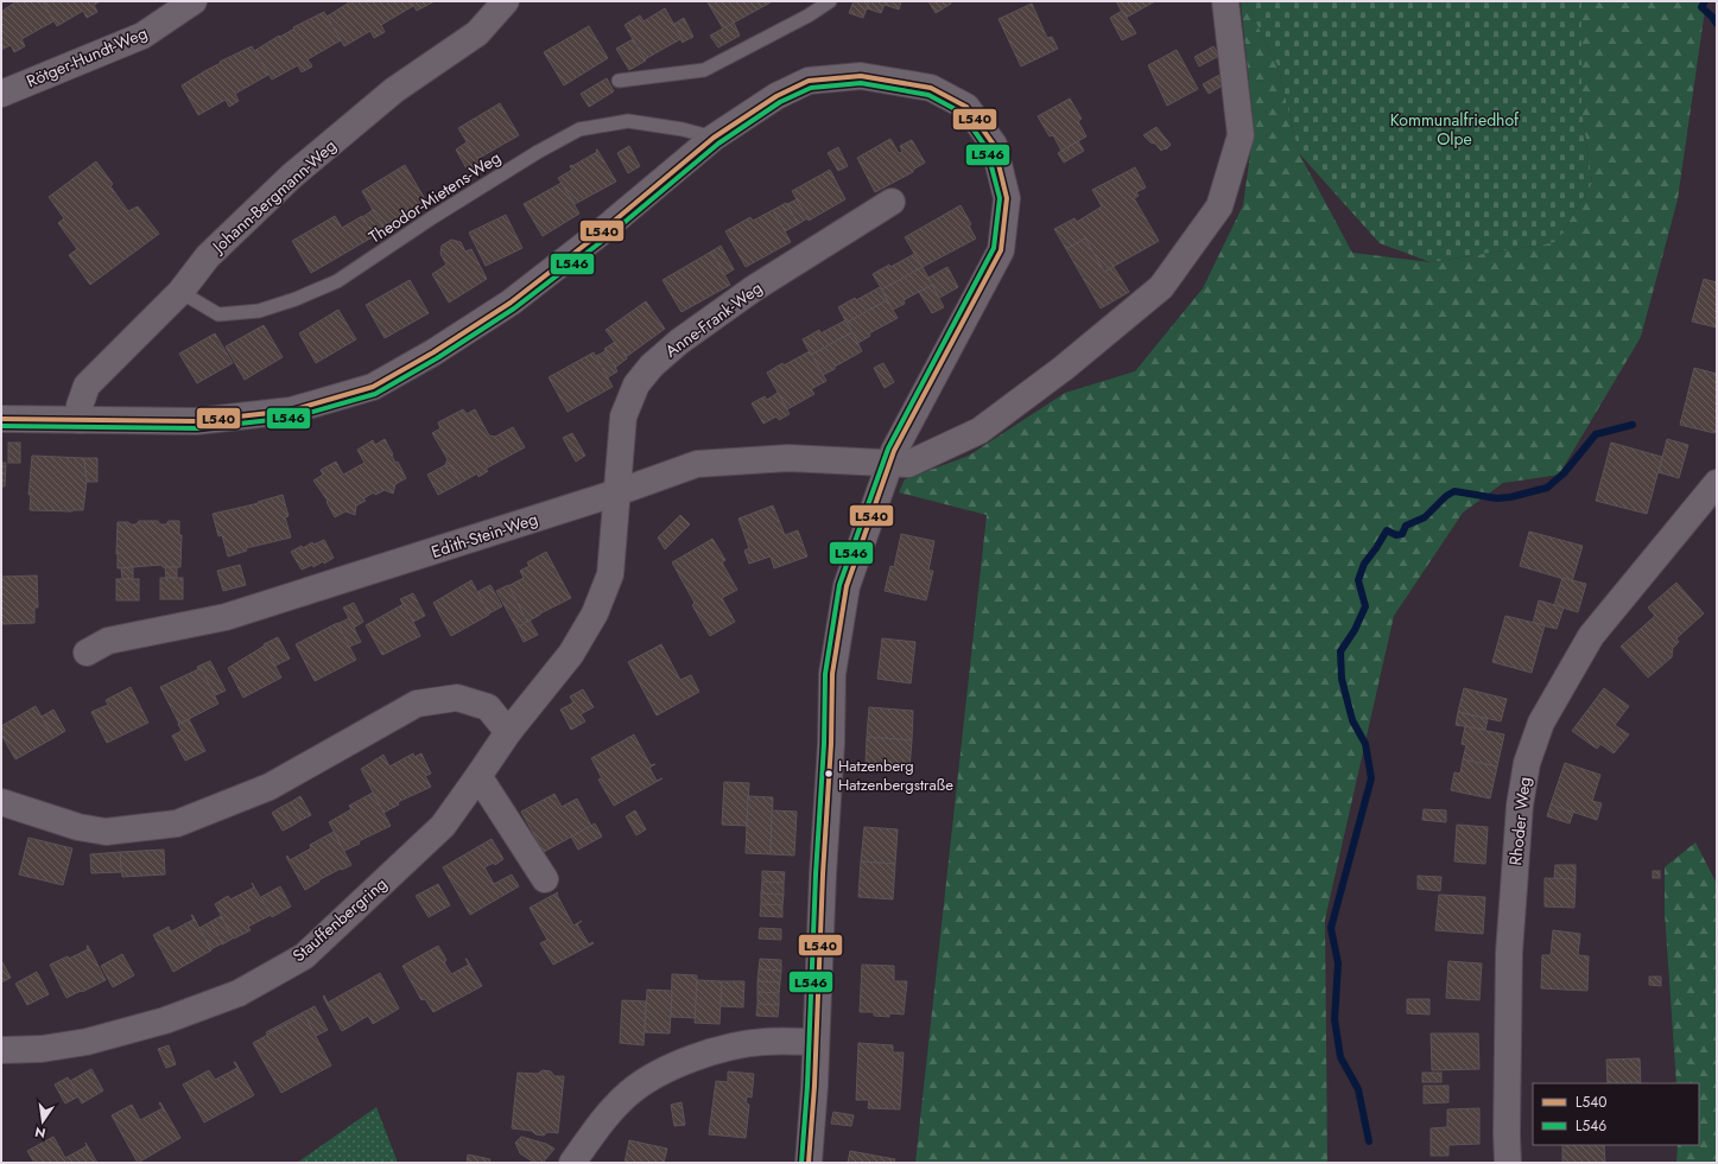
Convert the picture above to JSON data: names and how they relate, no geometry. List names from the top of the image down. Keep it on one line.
{"streets":{"street":["Rötger-Hundt-Weg","Johann-Bergmann-Weg","Anne-Frank-Weg","Edith-Stein-Weg","Rhoder Weg","Stauffenbergring"],"lane":["Theodor-Mietens-Weg"]},"crossings":[["Johann-Bergmann-Weg","Theodor-Mietens-Weg"],["Anne-Frank-Weg","Edith-Stein-Weg"],["Anne-Frank-Weg","Stauffenbergring"],["Edith-Stein-Weg","Stauffenbergring"]],"parks":["Kommunalfriedhof Olpe"],"places":["Hatzenberg Hatzenbergstraße"],"lines":["transit line L540","transit line L546"],"legend":["L540","L546"],"north":"bottom"}
